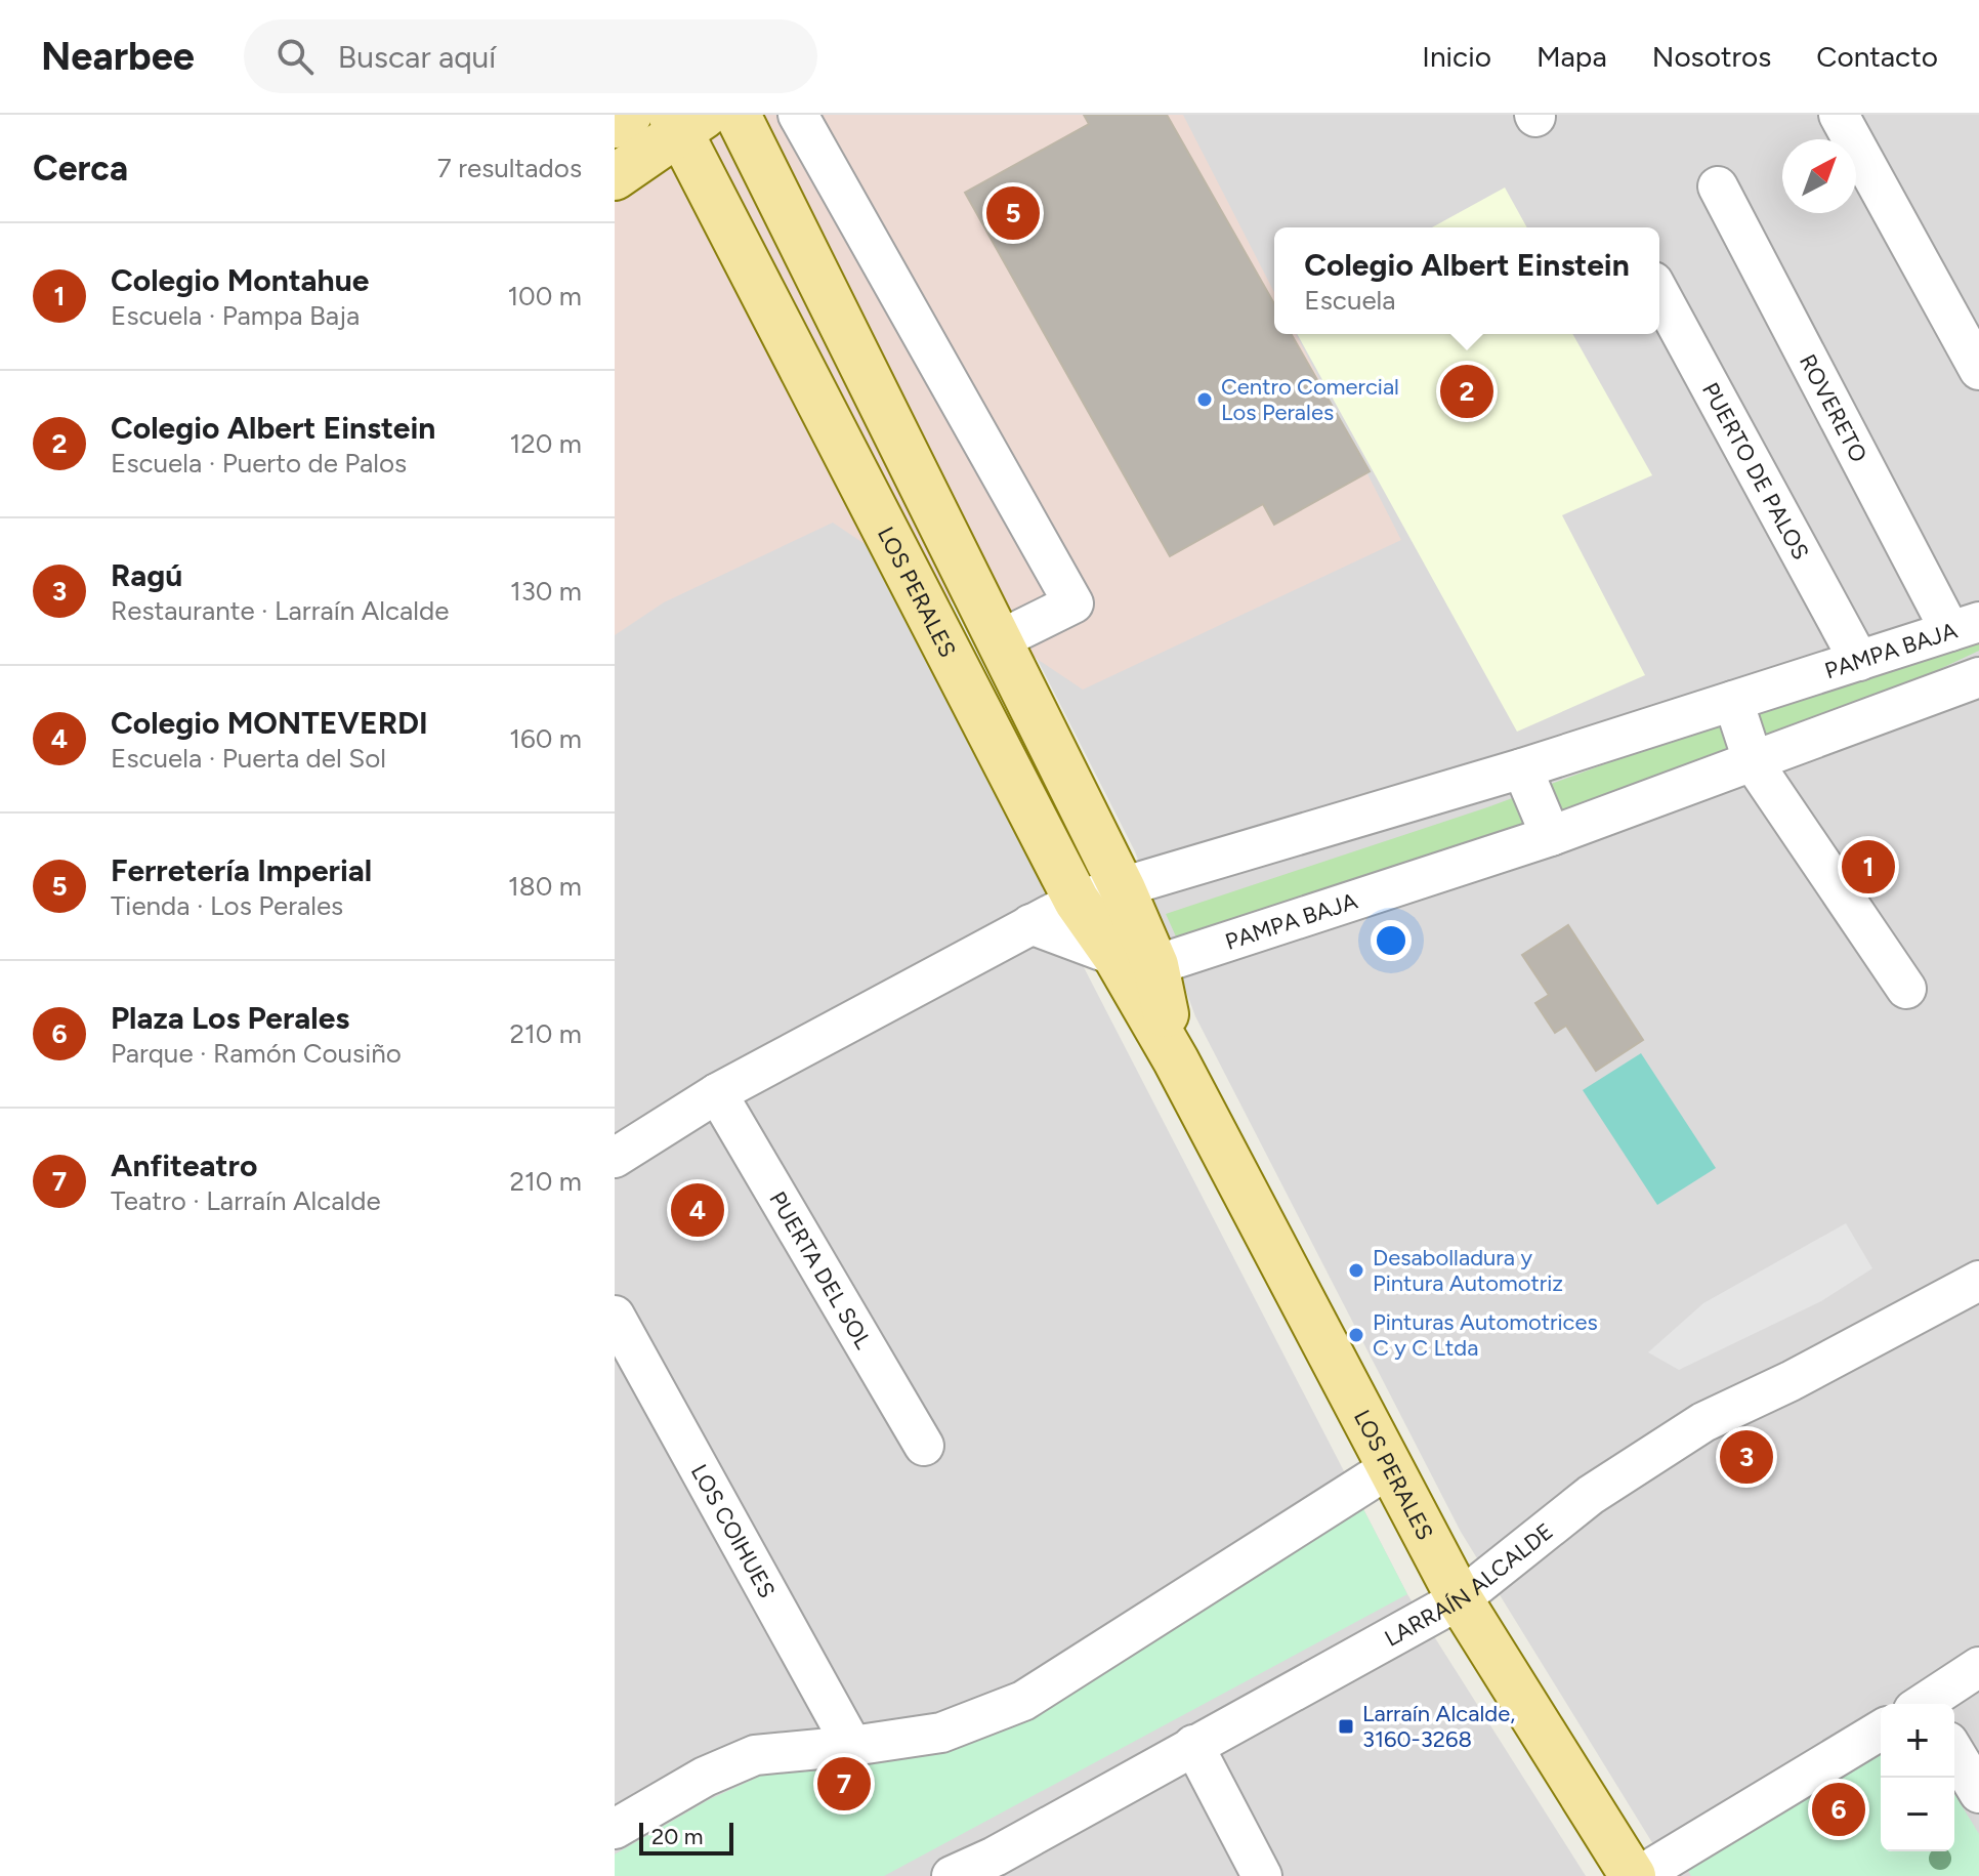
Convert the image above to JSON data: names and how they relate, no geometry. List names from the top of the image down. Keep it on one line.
{"streets":{"main road":["LOS PERALES"],"street":["ROVERETO","PUERTO DE PALOS","PAMPA BAJA","PUERTA DEL SOL","LOS COIHUES","LARRAÍN ALCALDE"]},"crossings":[["ROVERETO","PAMPA BAJA"],["PUERTO DE PALOS","PAMPA BAJA"],["LOS PERALES","PAMPA BAJA"],["LOS PERALES","LARRAÍN ALCALDE"],["PAMPA BAJA","PUERTA DEL SOL"]],"places":{"other":["Centro Comercial Los Perales","Desabolladura y Pintura Automotriz","Pinturas Automotrices C y C Ltda"],"transit":["Larraín Alcalde, 3160-3268"]},"scale_bar":"20 m","north":"top right","page":{"header":"Nearbee","search":"Buscar aquí","nav":["Inicio","Mapa","Nosotros","Contacto"],"heading":["Cerca","7 resultados"],"pins":["5","2","1","4","3","7","6"],"list":[{"mark":"1","name":"Colegio Montahue","note":"Escuela · Pampa Baja","value":"100 m"},{"mark":"2","name":"Colegio Albert Einstein","note":"Escuela · Puerto de Palos","value":"120 m"},{"mark":"3","name":"Ragú","note":"Restaurante · Larraín Alcalde","value":"130 m"},{"mark":"4","name":"Colegio MONTEVERDI","note":"Escuela · Puerta del Sol","value":"160 m"},{"mark":"5","name":"Ferretería Imperial","note":"Tienda · Los Perales","value":"180 m"},{"mark":"6","name":"Plaza Los Perales","note":"Parque · Ramón Cousiño","value":"210 m"},{"mark":"7","name":"Anfiteatro","note":"Teatro · Larraín Alcalde","value":"210 m"}],"popup":["Colegio Albert Einstein","Escuela"],"map_buttons":["+","−"],"scale":"20 m"}}
